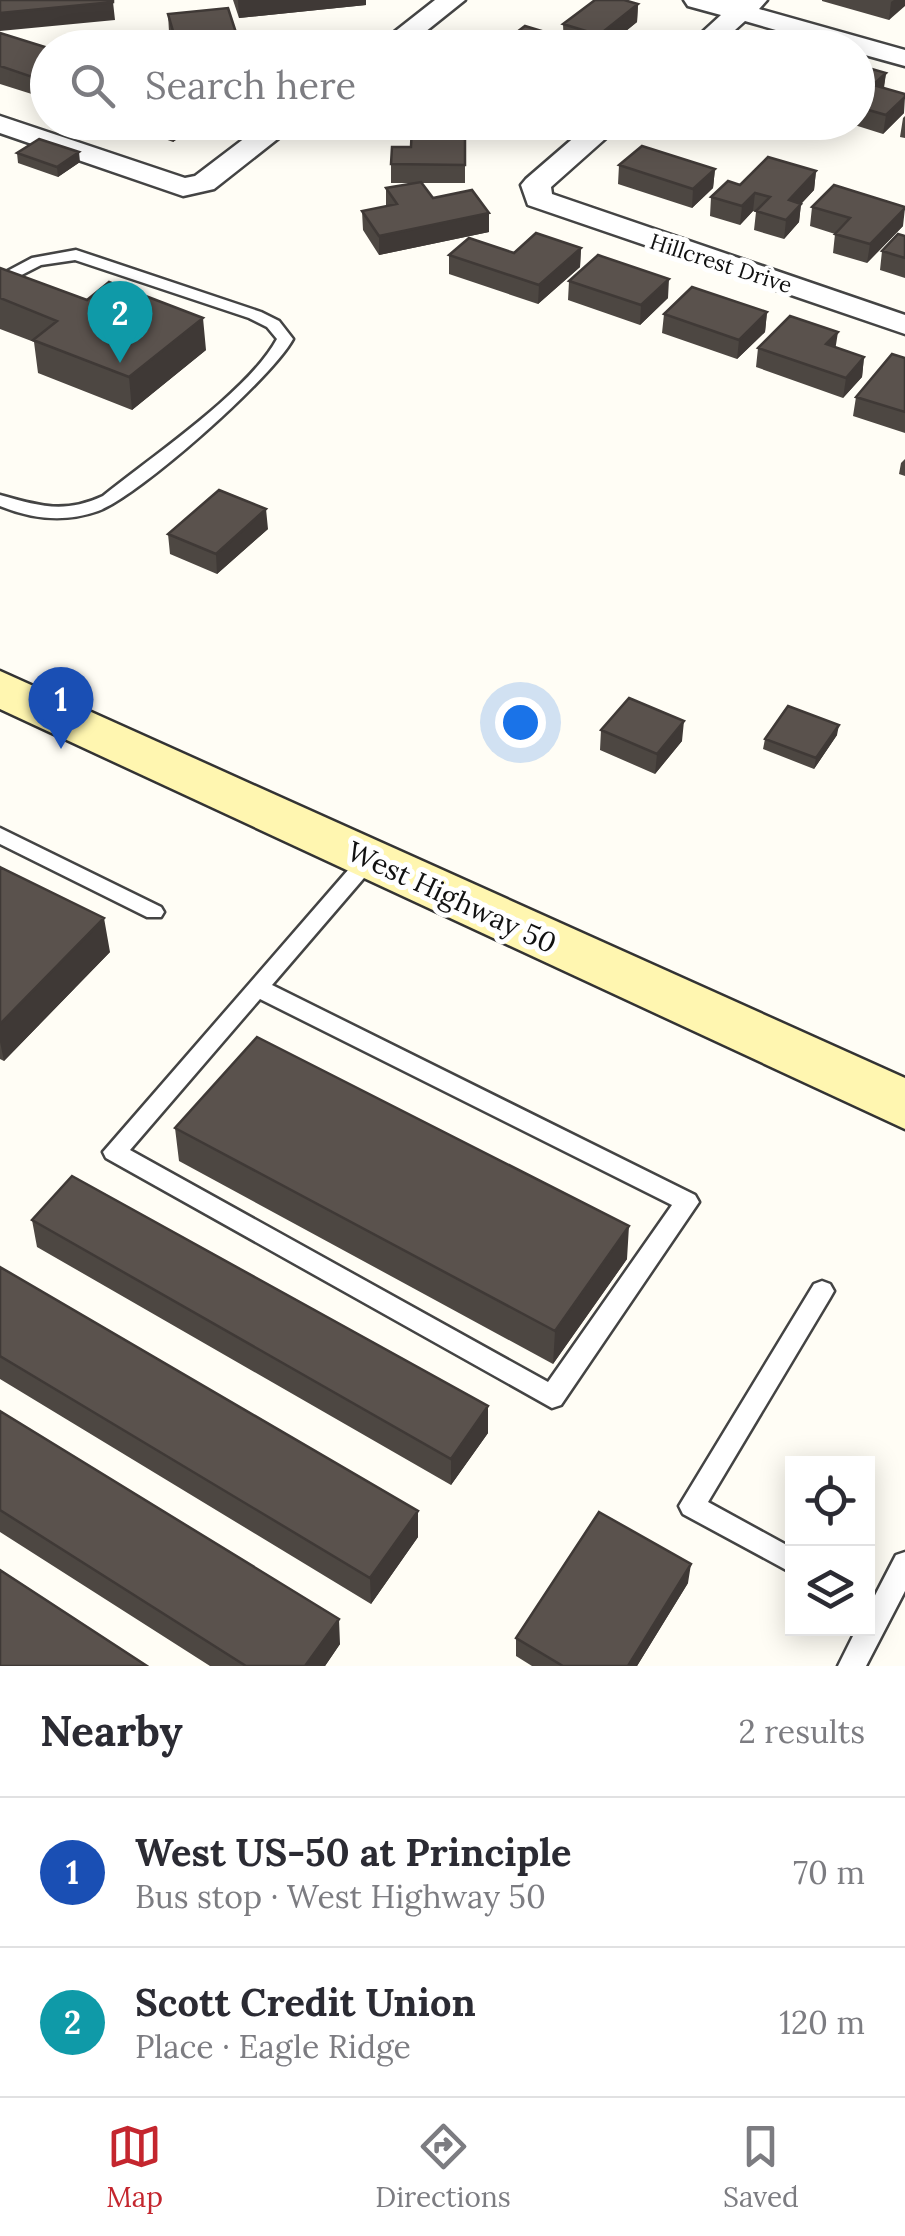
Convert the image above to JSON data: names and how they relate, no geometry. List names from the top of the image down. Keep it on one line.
{"streets":{"main road":["West Highway 50"],"street":["Hillcrest Drive"]},"page":{"search":"Search here","pins":["2","1"],"heading":["Nearby","2 results"],"list":[{"mark":"1","name":"West US-50 at Principle","note":"Bus stop · West Highway 50","value":"70 m"},{"mark":"2","name":"Scott Credit Union","note":"Place · Eagle Ridge","value":"120 m"}],"nav":["Map","Directions","Saved"]}}
